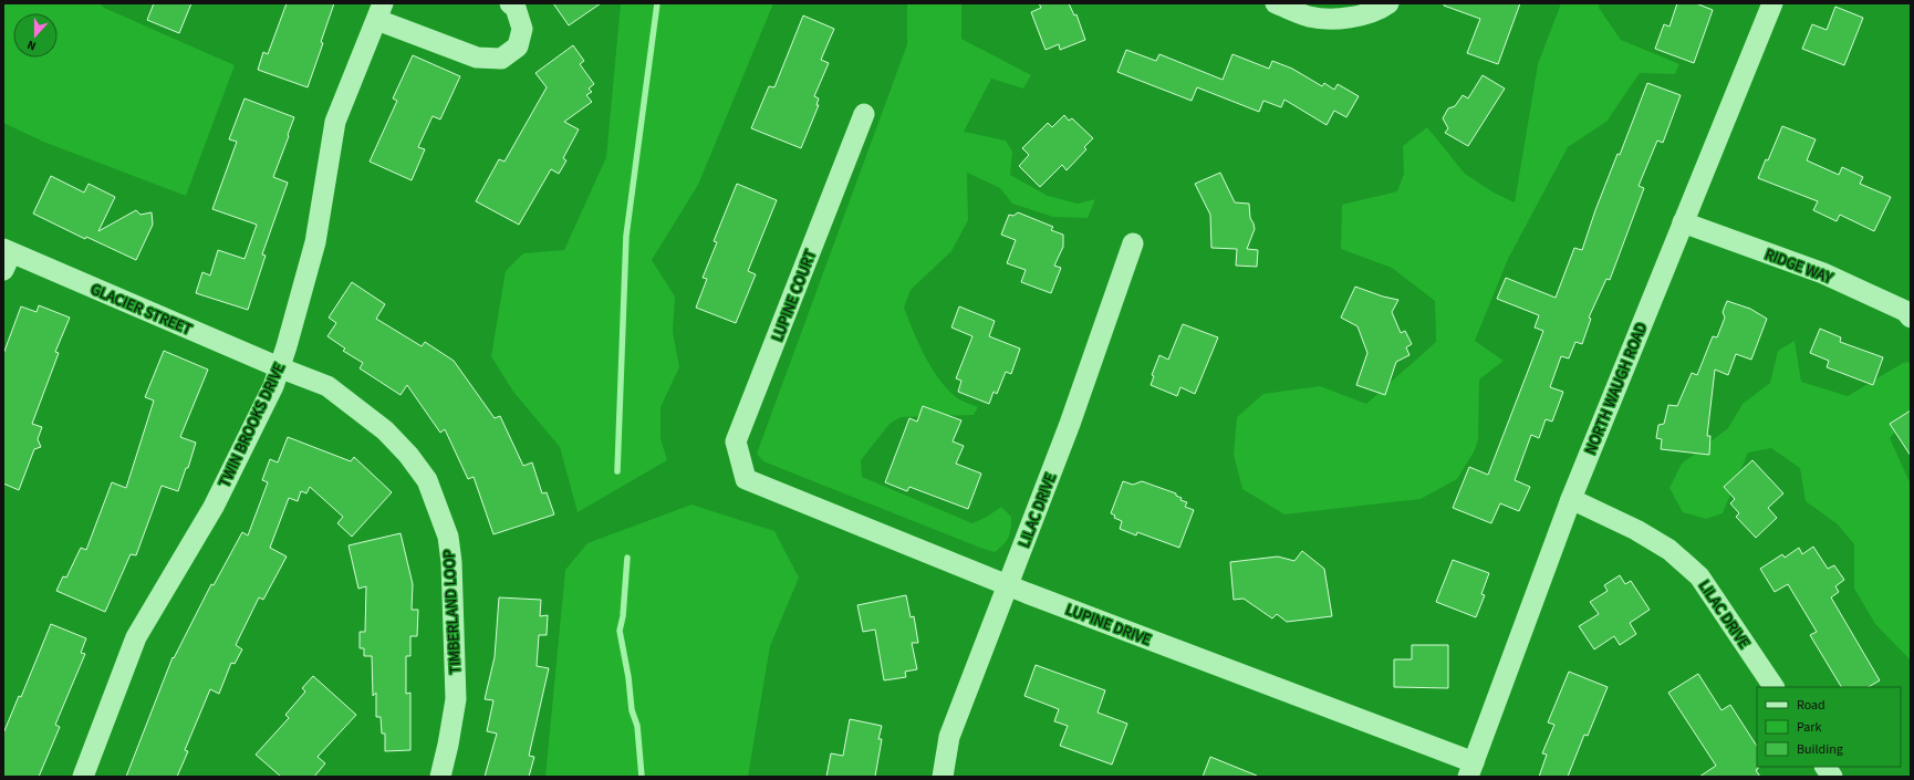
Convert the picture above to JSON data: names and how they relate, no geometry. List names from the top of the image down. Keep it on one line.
{"streets":{"street":["RIDGE WAY","LUPINE COURT","GLACIER STREET","NORTH WAUGH ROAD","TWIN BROOKS DRIVE","LILAC DRIVE","TIMBERLAND LOOP","LUPINE DRIVE"]},"crossings":[["RIDGE WAY","NORTH WAUGH ROAD"],["LUPINE COURT","LUPINE DRIVE"],["GLACIER STREET","TWIN BROOKS DRIVE"],["GLACIER STREET","TIMBERLAND LOOP"],["NORTH WAUGH ROAD","LILAC DRIVE"],["NORTH WAUGH ROAD","LUPINE DRIVE"],["TWIN BROOKS DRIVE","TIMBERLAND LOOP"],["LILAC DRIVE","LUPINE DRIVE"]],"legend":["Road","Park","Building"],"north":"bottom"}
